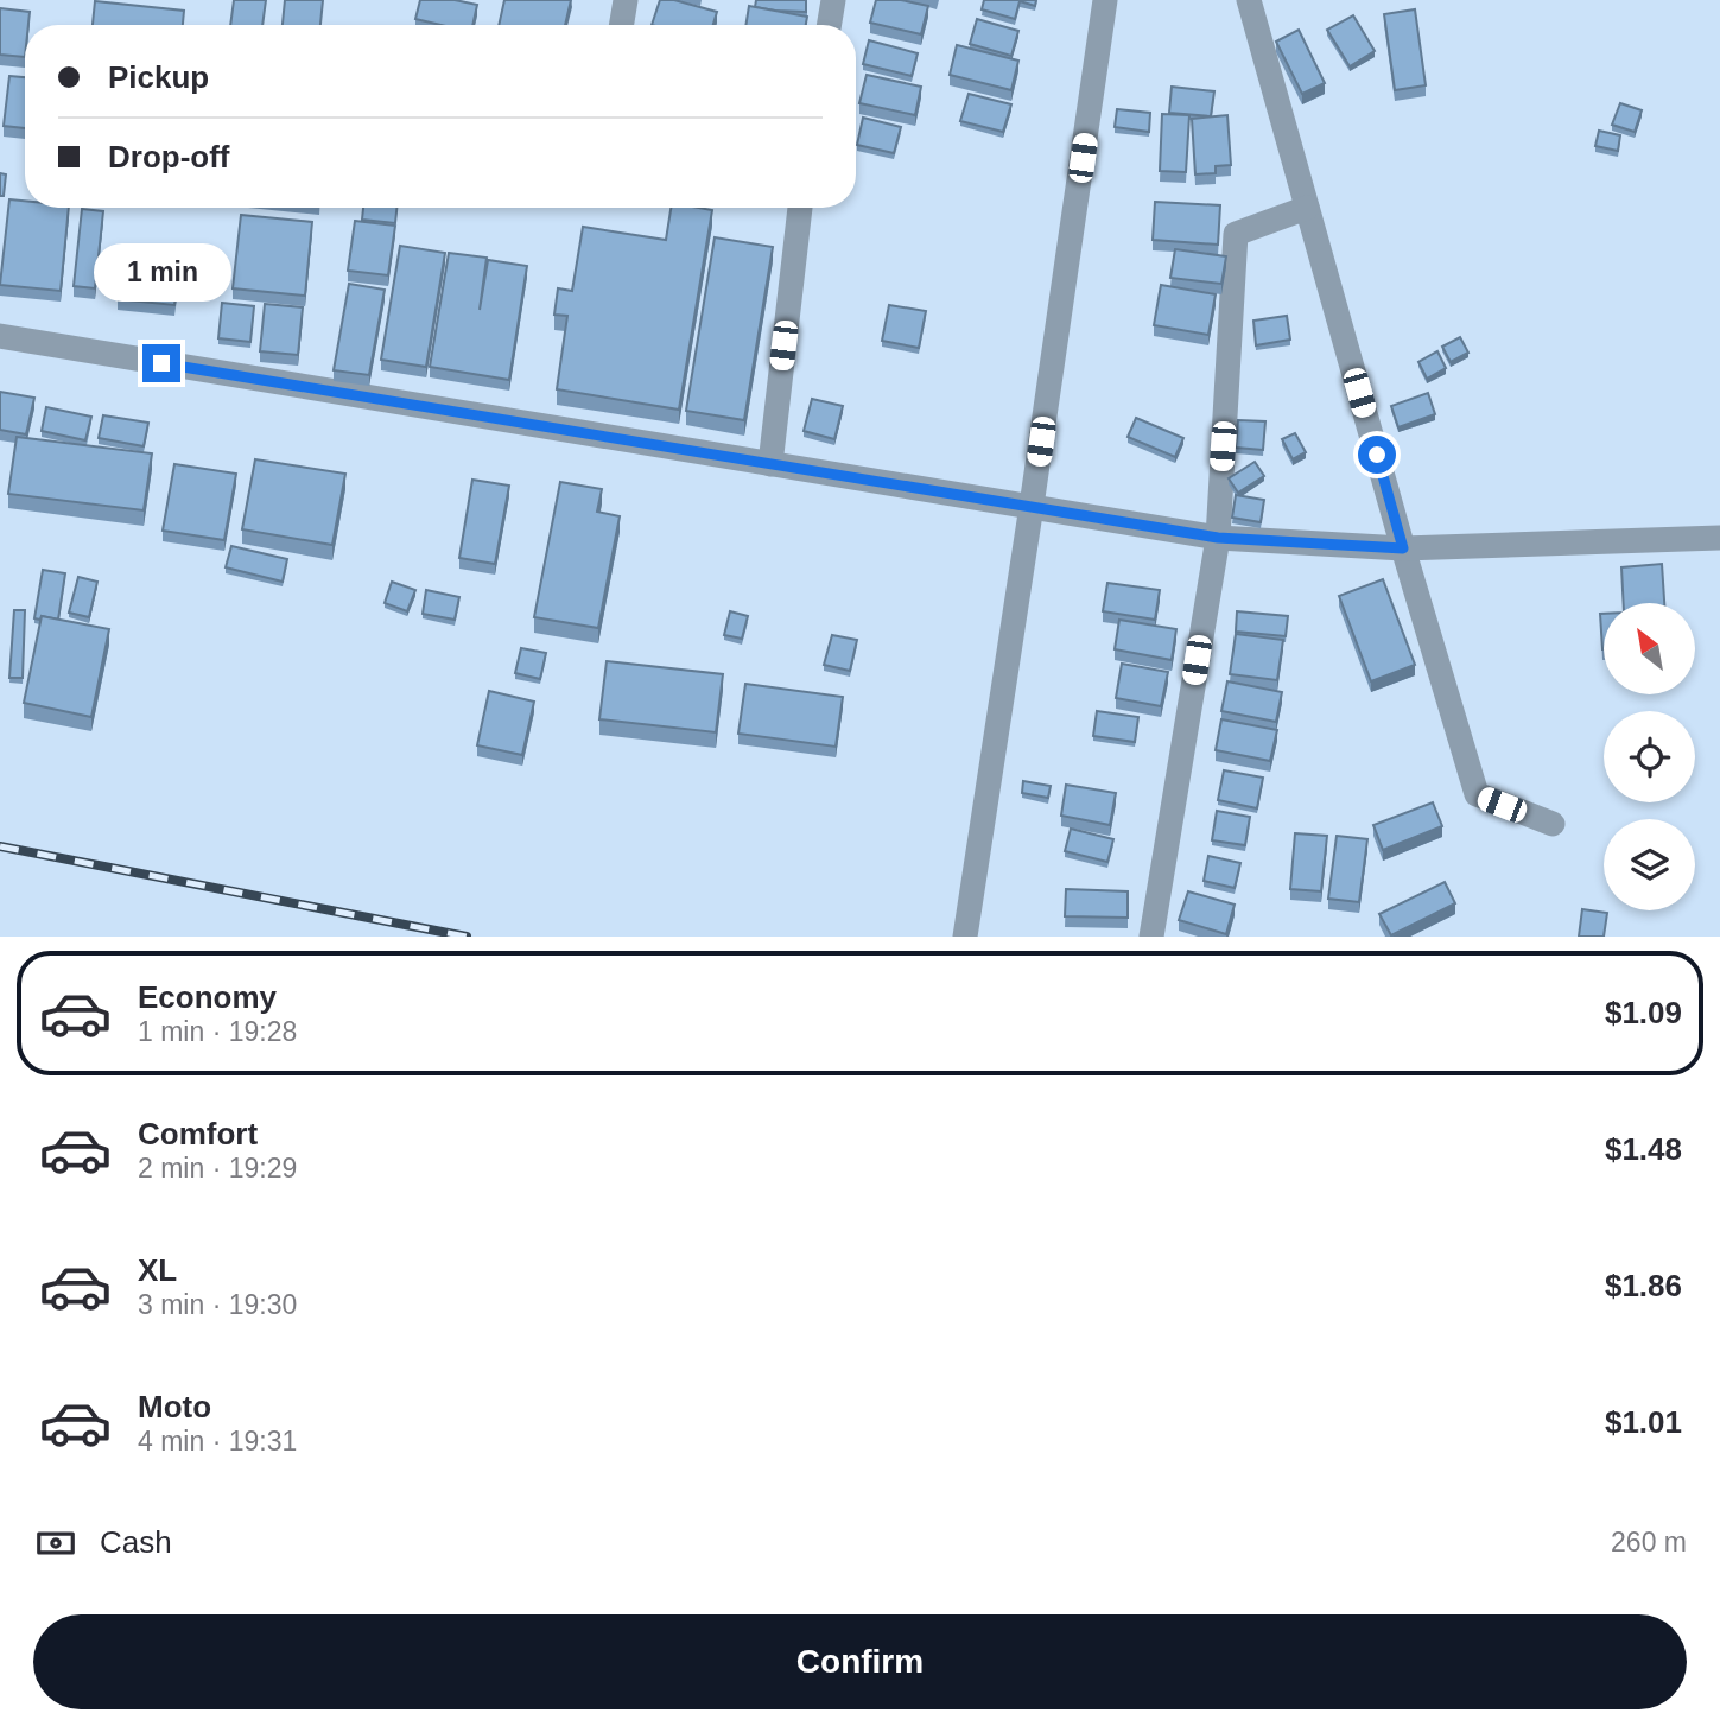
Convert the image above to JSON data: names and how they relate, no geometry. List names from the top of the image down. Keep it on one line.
{"north":"top left","page":{"banner":["Pickup","Drop-off"],"bubble":"1 min","list":[{"name":"Economy","note":"1 min · 19:28","value":"$1.09"},{"name":"Comfort","note":"2 min · 19:29","value":"$1.48"},{"name":"XL","note":"3 min · 19:30","value":"$1.86"},{"name":"Moto","note":"4 min · 19:31","value":"$1.01"}],"pay":["Cash","260 m"],"buttons":"Confirm"}}
